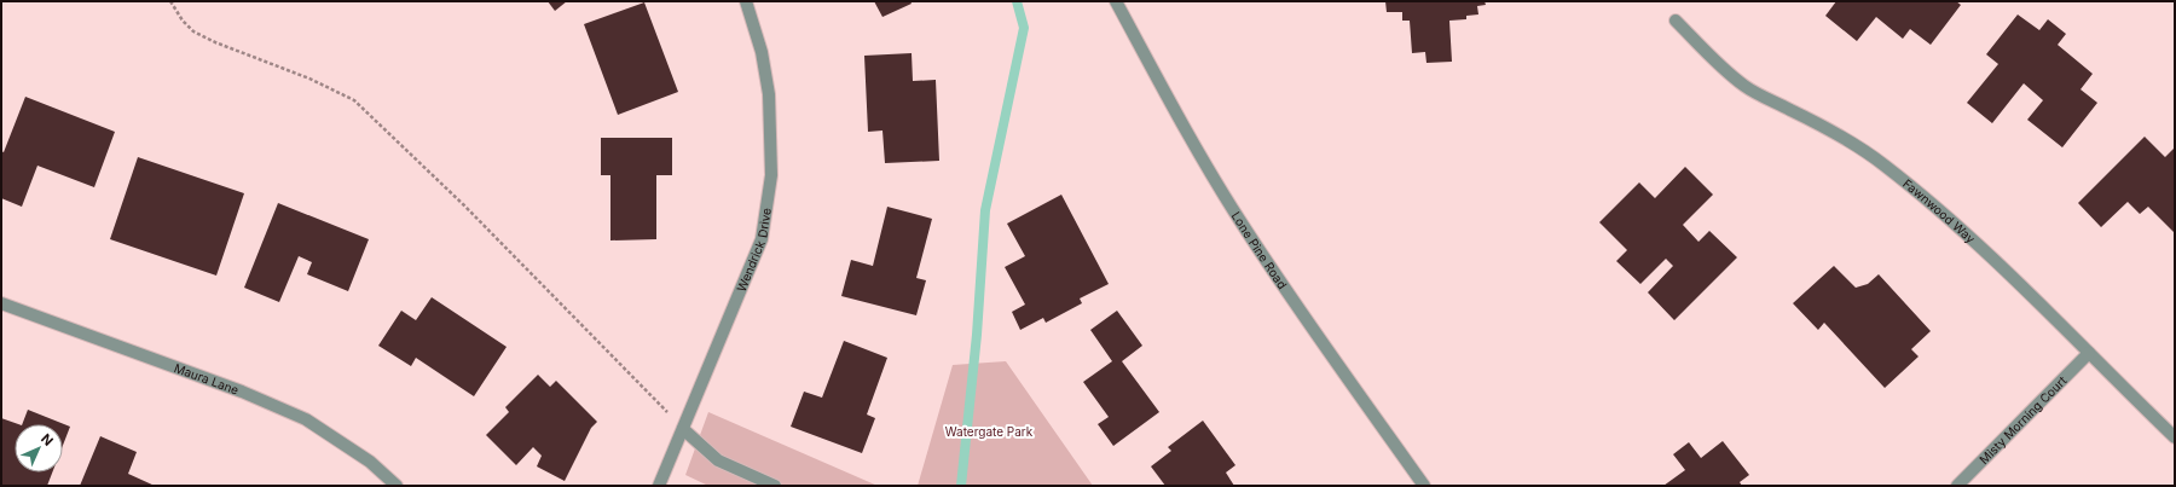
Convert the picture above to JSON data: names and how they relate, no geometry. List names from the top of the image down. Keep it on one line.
{"streets":{"street":["Fawnwood Way","Wendrick Drive","Lone Pine Road","Maura Lane","Misty Morning Court"]},"crossings":[["Fawnwood Way","Misty Morning Court"]],"parks":["Watergate Park"],"north":"top right"}
